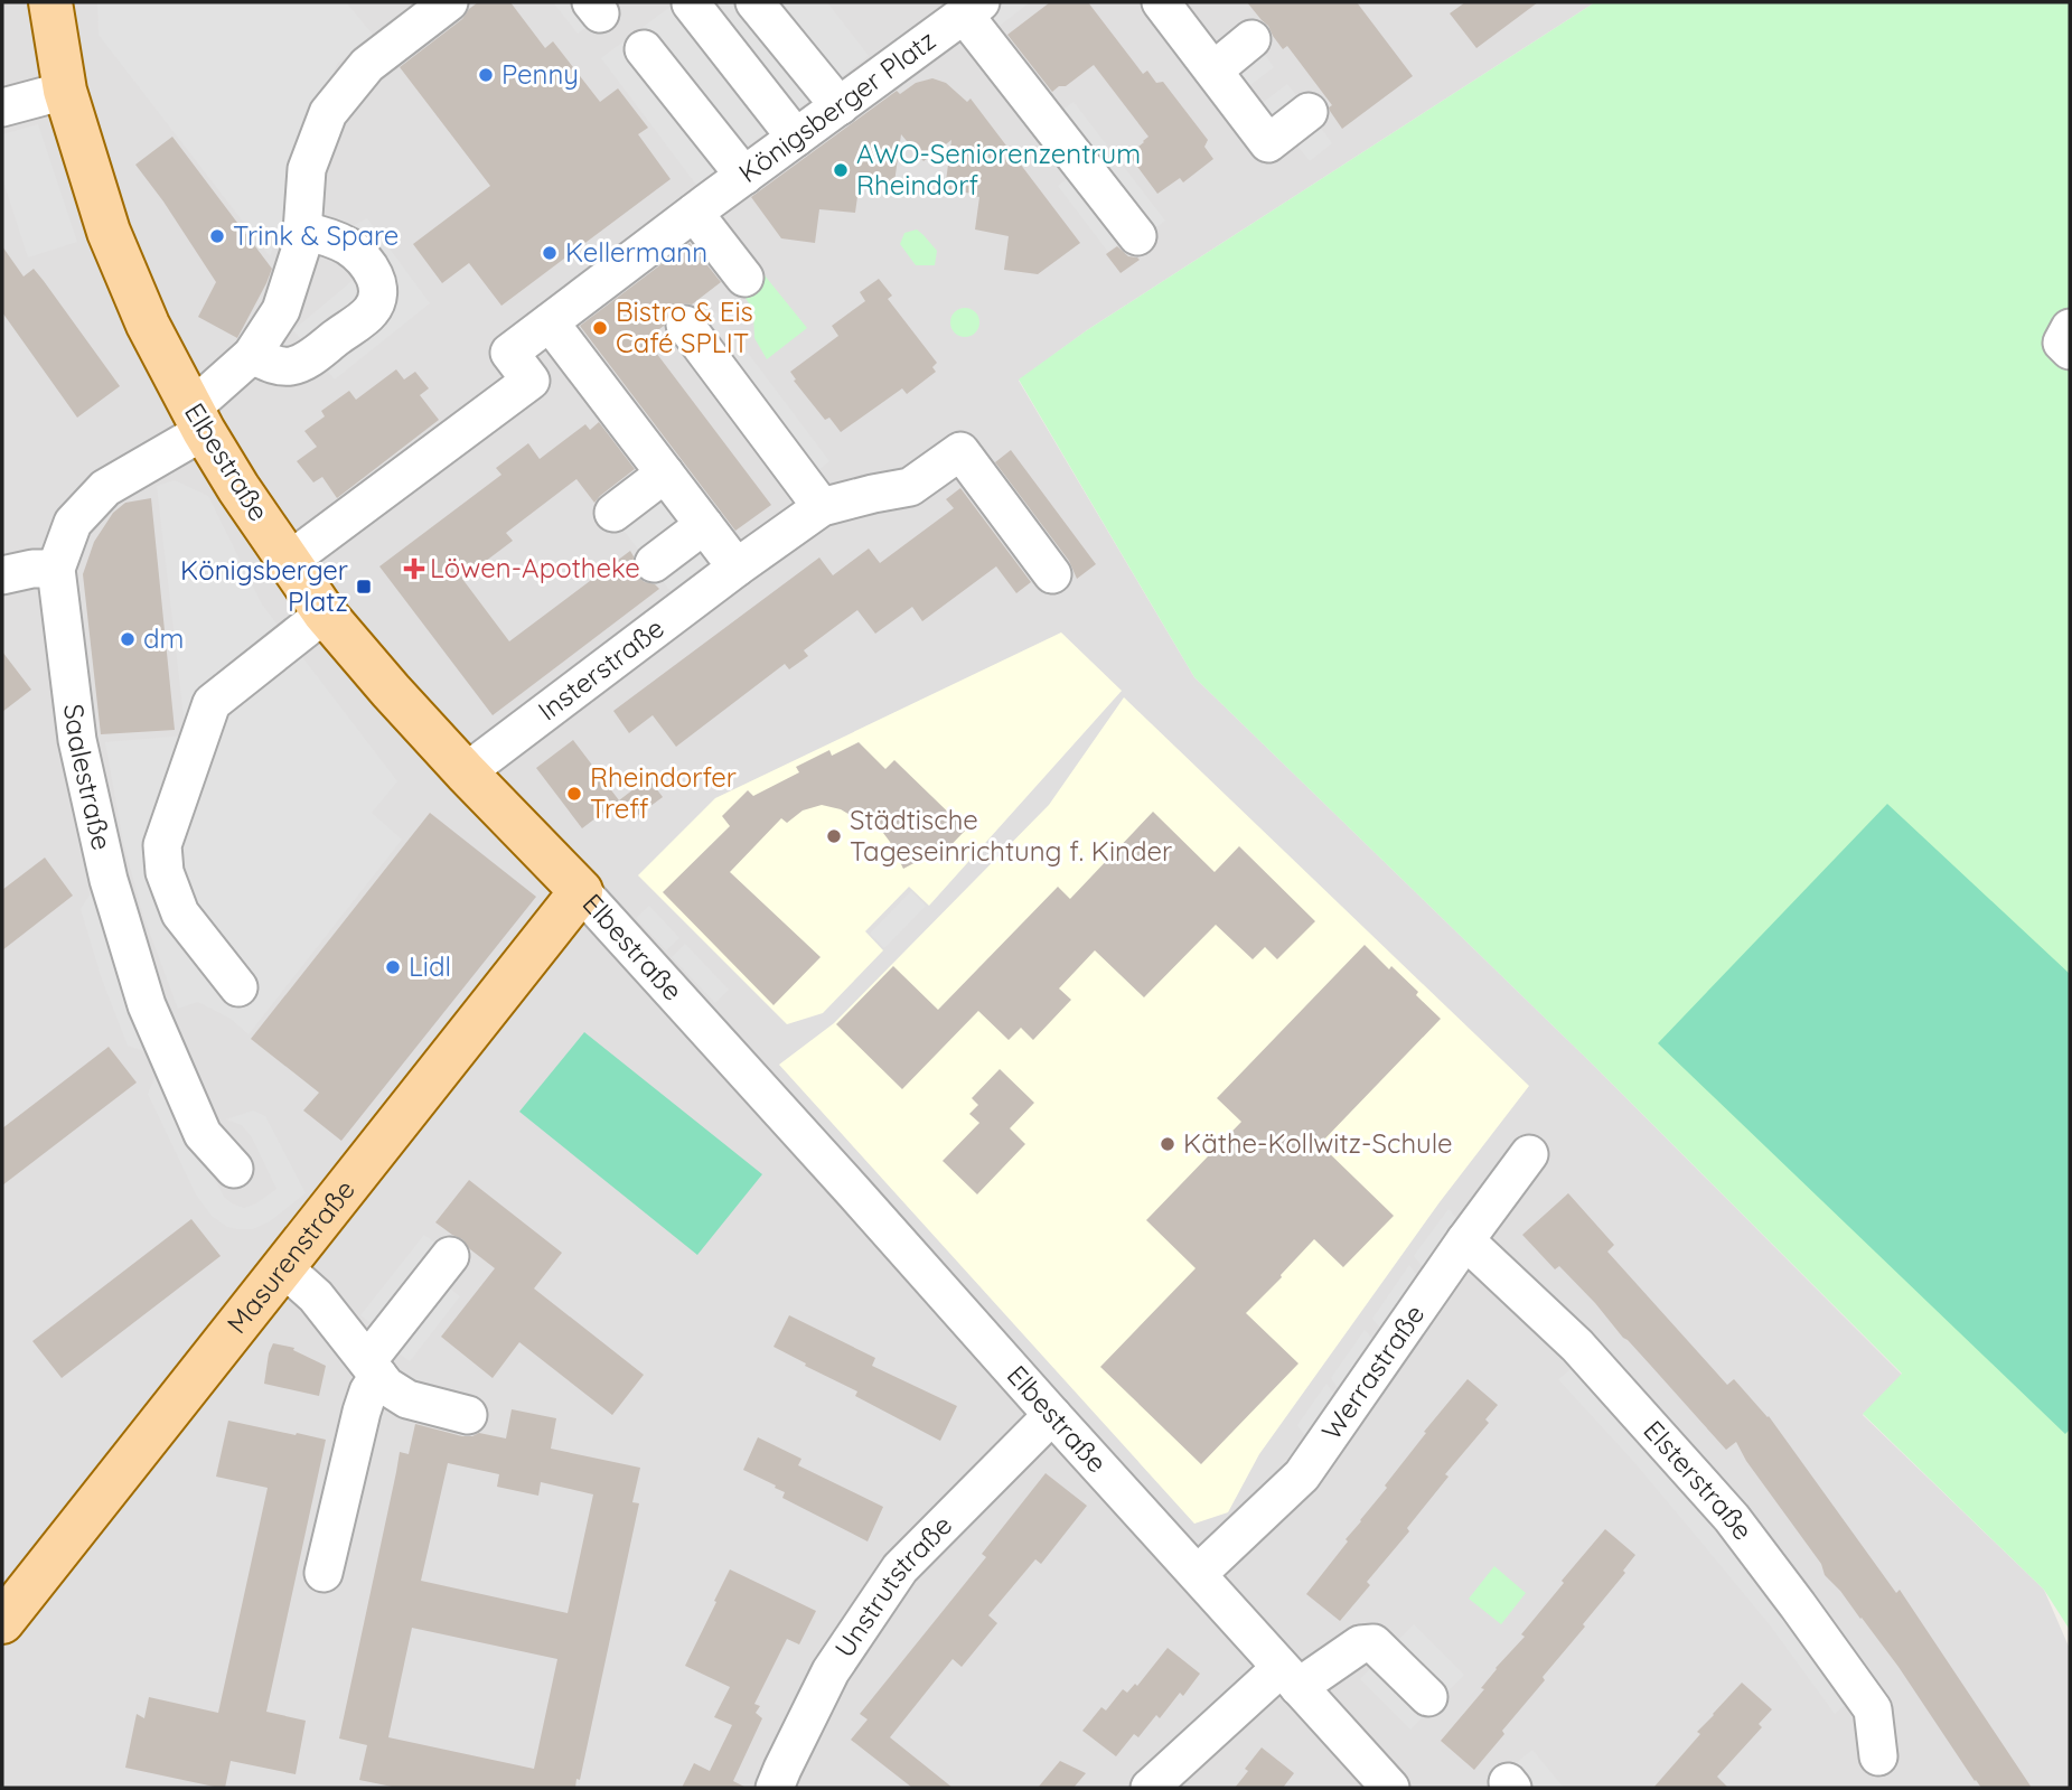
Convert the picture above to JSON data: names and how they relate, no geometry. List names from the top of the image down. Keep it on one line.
{"streets":{"main road":["Elbestraße","Masurenstraße"],"street":["Königsberger Platz","Insterstraße","Saalestraße","Werrastraße","Elsterstraße","Unstrutstraße"]},"crossings":[["Königsberger Platz","Elbestraße"],["Elbestraße","Insterstraße"],["Elbestraße","Saalestraße"],["Elbestraße","Masurenstraße"],["Elbestraße","Werrastraße"],["Elbestraße","Unstrutstraße"],["Werrastraße","Elsterstraße"]],"places":{"other":["Penny","AWO-Seniorenzentrum Rheindorf","Trink & Spare","Kellermann","Bistro & Eis Café SPLIT","dm","Rheindorfer Treff","Städtische Tageseinrichtung f. Kinder","Lidl","Käthe-Kollwitz-Schule"],"health":["Löwen-Apotheke"],"transit":["Königsberger Platz"]}}
